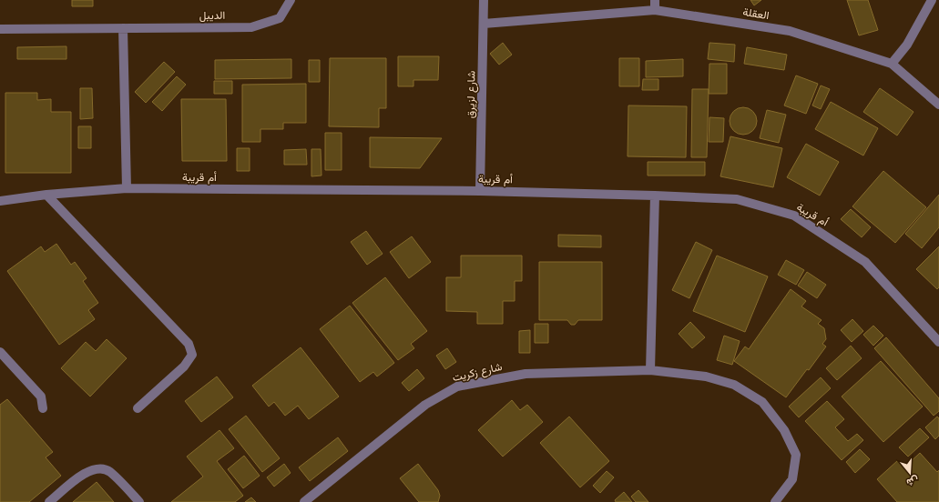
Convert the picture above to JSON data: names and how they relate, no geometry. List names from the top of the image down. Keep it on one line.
{"streets":{"street":["العقلة","الديبل","شارع لزيرق","أم قريبة","شارع زكريت"]},"crossings":[["العقلة","شارع لزيرق"],["شارع لزيرق","أم قريبة"]],"north":"bottom"}
